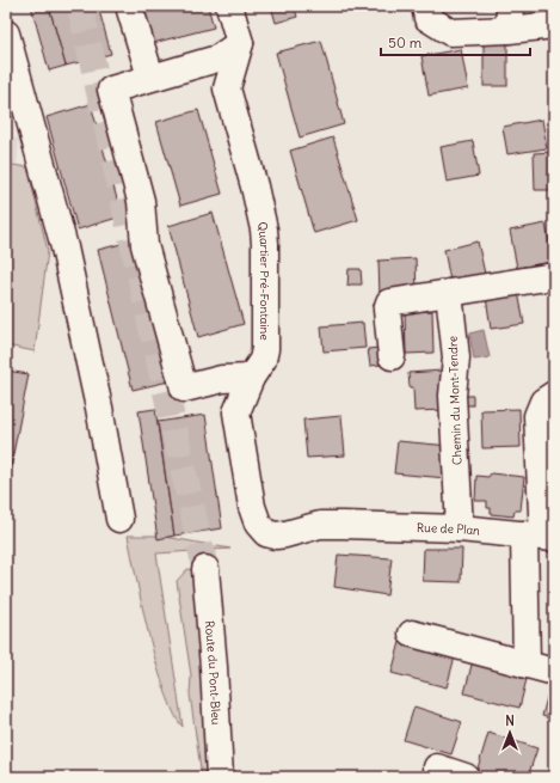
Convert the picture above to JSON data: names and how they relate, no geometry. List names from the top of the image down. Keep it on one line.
{"streets":{"street":["Quartier Pré-Fontaine","Chemin du Mont-Tendre","Rue de Plan","Route du Pont-Bleu"]},"crossings":[["Quartier Pré-Fontaine","Rue de Plan"],["Chemin du Mont-Tendre","Rue de Plan"]],"scale_bar":"50 m","north":"top"}
